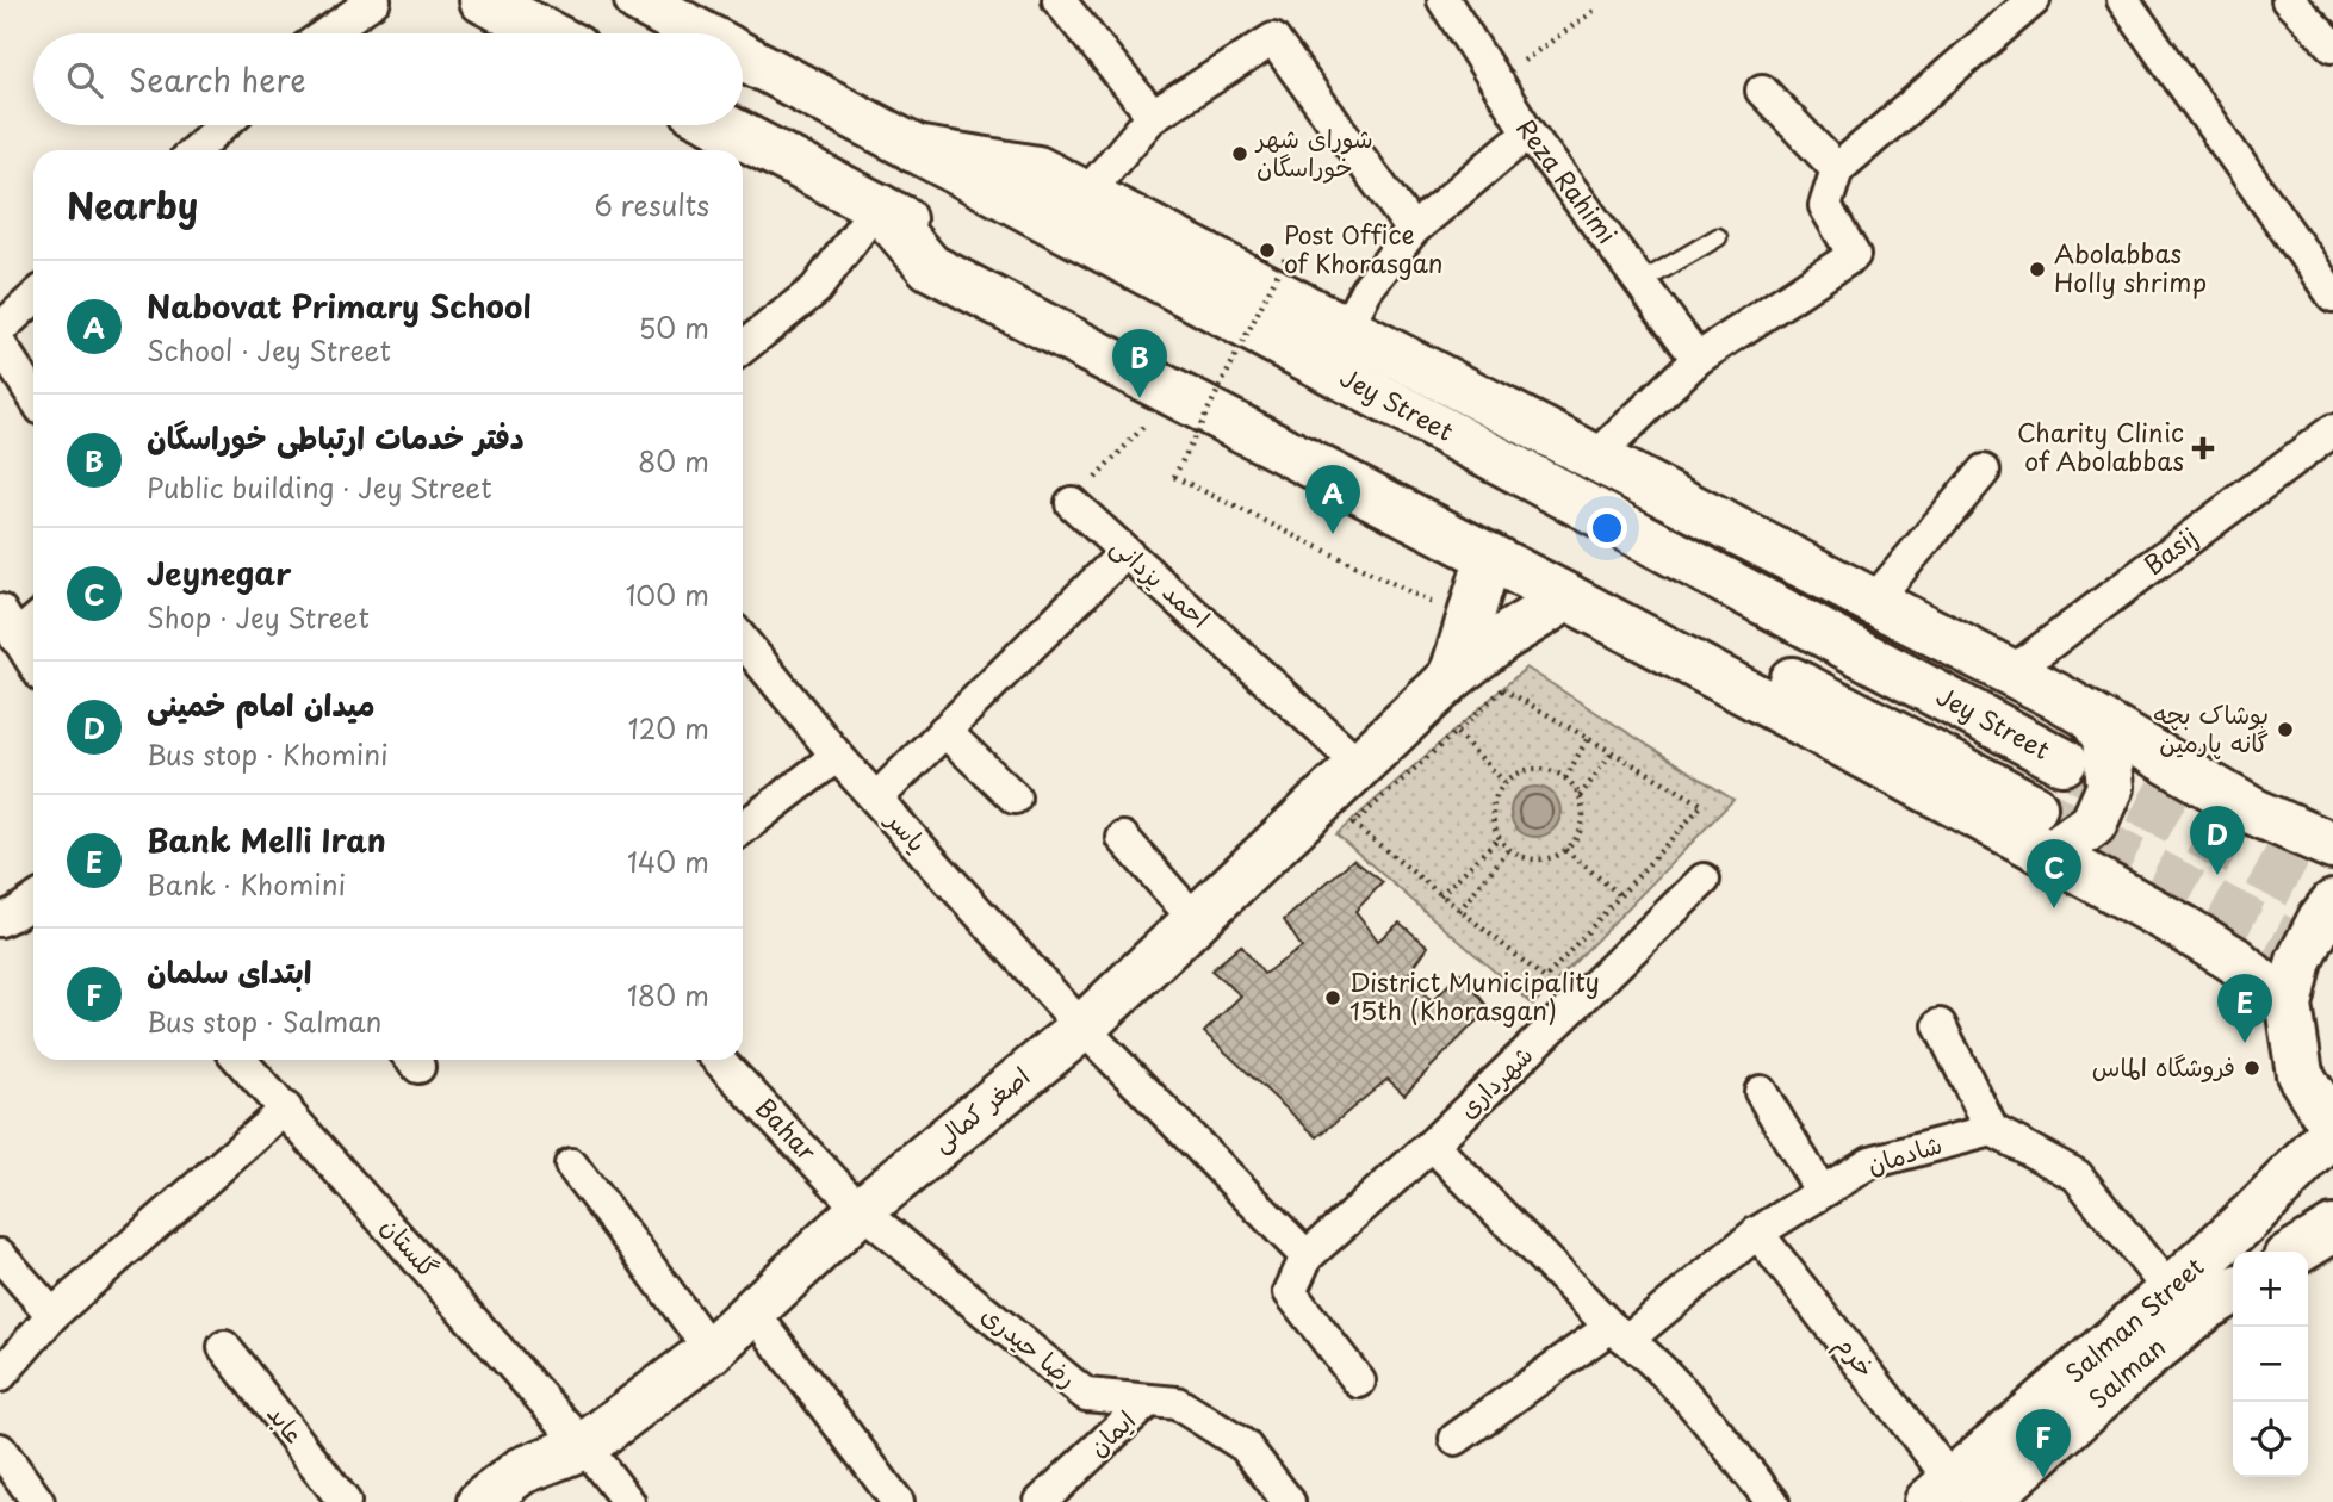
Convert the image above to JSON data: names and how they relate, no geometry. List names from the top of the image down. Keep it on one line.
{"streets":{"main road":["Jey Street","اصغر کمالی","Salman Street","Salman"],"street":["Reza Rahimi","Basij","احمد یزدانی","یاسر","شهرداری","Bahar","شادمان","گلستان","رضا حیدری","خرم","عابد","ایمان"]},"crossings":[["احمد یزدانی","اصغر کمالی"],["یاسر","شهرداری"],["یاسر","اصغر کمالی"],["اصغر کمالی","Bahar"],["اصغر کمالی","گلستان"],["اصغر کمالی","رضا حیدری"],["Bahar","رضا حیدری"],["شادمان","خرم"],["Salman Street","خرم"],["Salman Street","Salman"],["رضا حیدری","ایمان"],["خرم","Salman"]],"places":{"other":["شورای شهر خوراسگان","Post Office of Khorasgan","Abolabbas Holly shrimp","پوشاک بچه گانه پارمین","District Municipality 15th (Khorasgan)","فروشگاه الماس"],"health":["Charity Clinic of Abolabbas"]},"page":{"search":"Search here","heading":["Nearby","6 results"],"list":[{"mark":"A","name":"Nabovat Primary School","note":"School · Jey Street","value":"50 m"},{"mark":"B","name":"دفتر خدمات ارتباطی خوراسگان","note":"Public building · Jey Street","value":"80 m"},{"mark":"C","name":"Jeynegar","note":"Shop · Jey Street","value":"100 m"},{"mark":"D","name":"میدان امام خمینی","note":"Bus stop · Khomini","value":"120 m"},{"mark":"E","name":"Bank Melli Iran","note":"Bank · Khomini","value":"140 m"},{"mark":"F","name":"ابتدای سلمان","note":"Bus stop · Salman","value":"180 m"}],"pins":["B","A","D","C","E","F"],"map_buttons":["+","−"]}}
